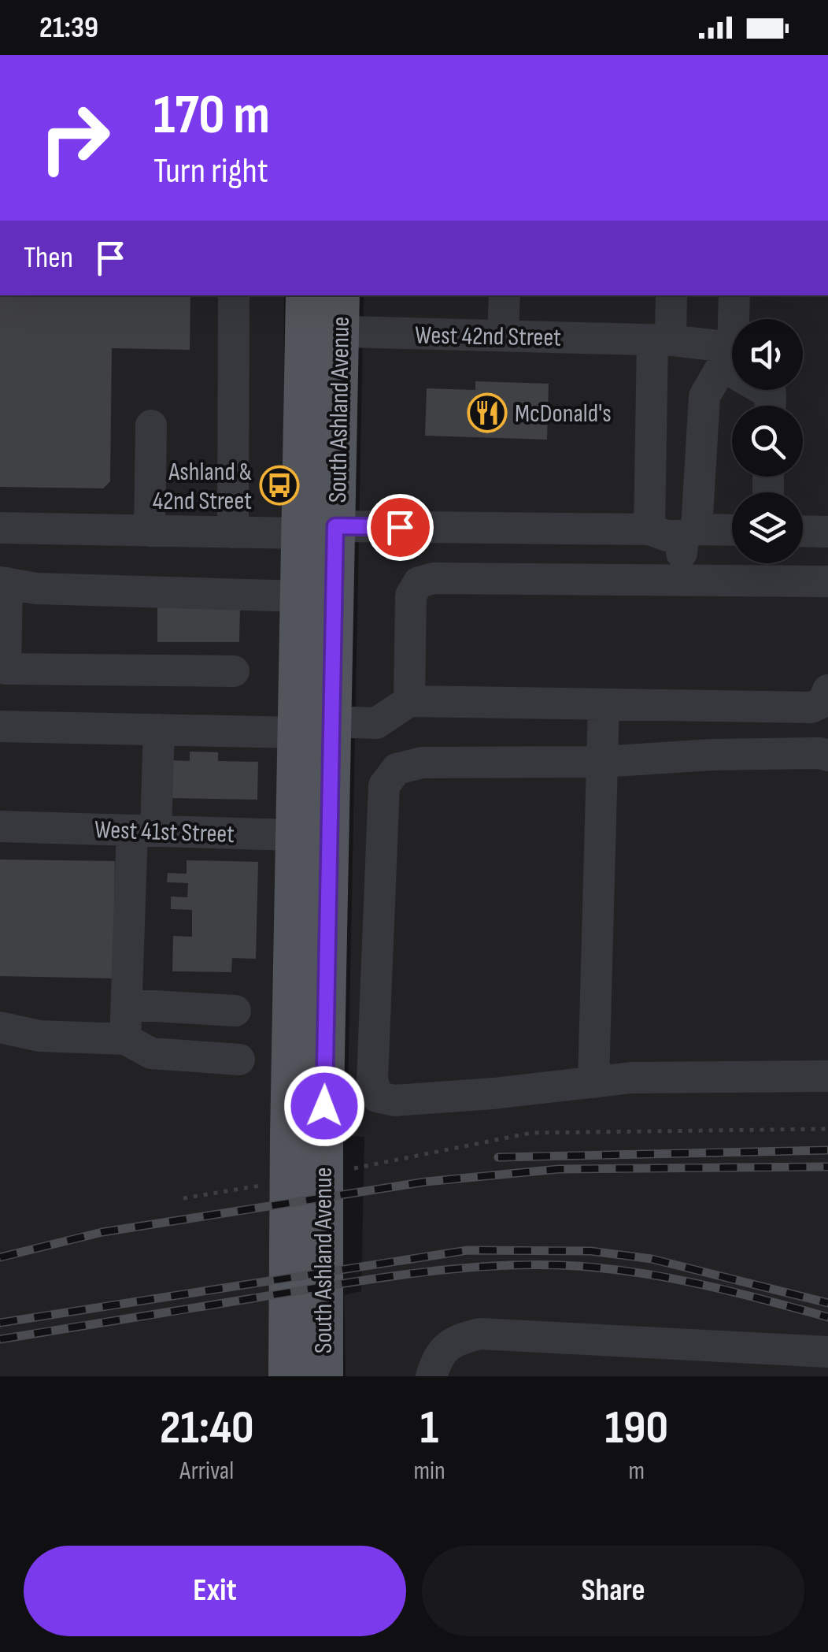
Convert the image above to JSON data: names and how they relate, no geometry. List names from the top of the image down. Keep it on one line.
{"streets":{"main road":["South Ashland Avenue"],"street":["West 42nd Street","West 41st Street"]},"crossings":[["West 42nd Street","South Ashland Avenue"],["South Ashland Avenue","West 41st Street"]],"places":{"restaurant":["McDonald's"],"bus stop":["Ashland & 42nd Street"]},"page":{"status":"21:39","turn":["170 m","Turn right"],"then":"Then","eta":["21:40","Arrival","1","min","190","m"],"buttons":["Exit","Share"]}}
